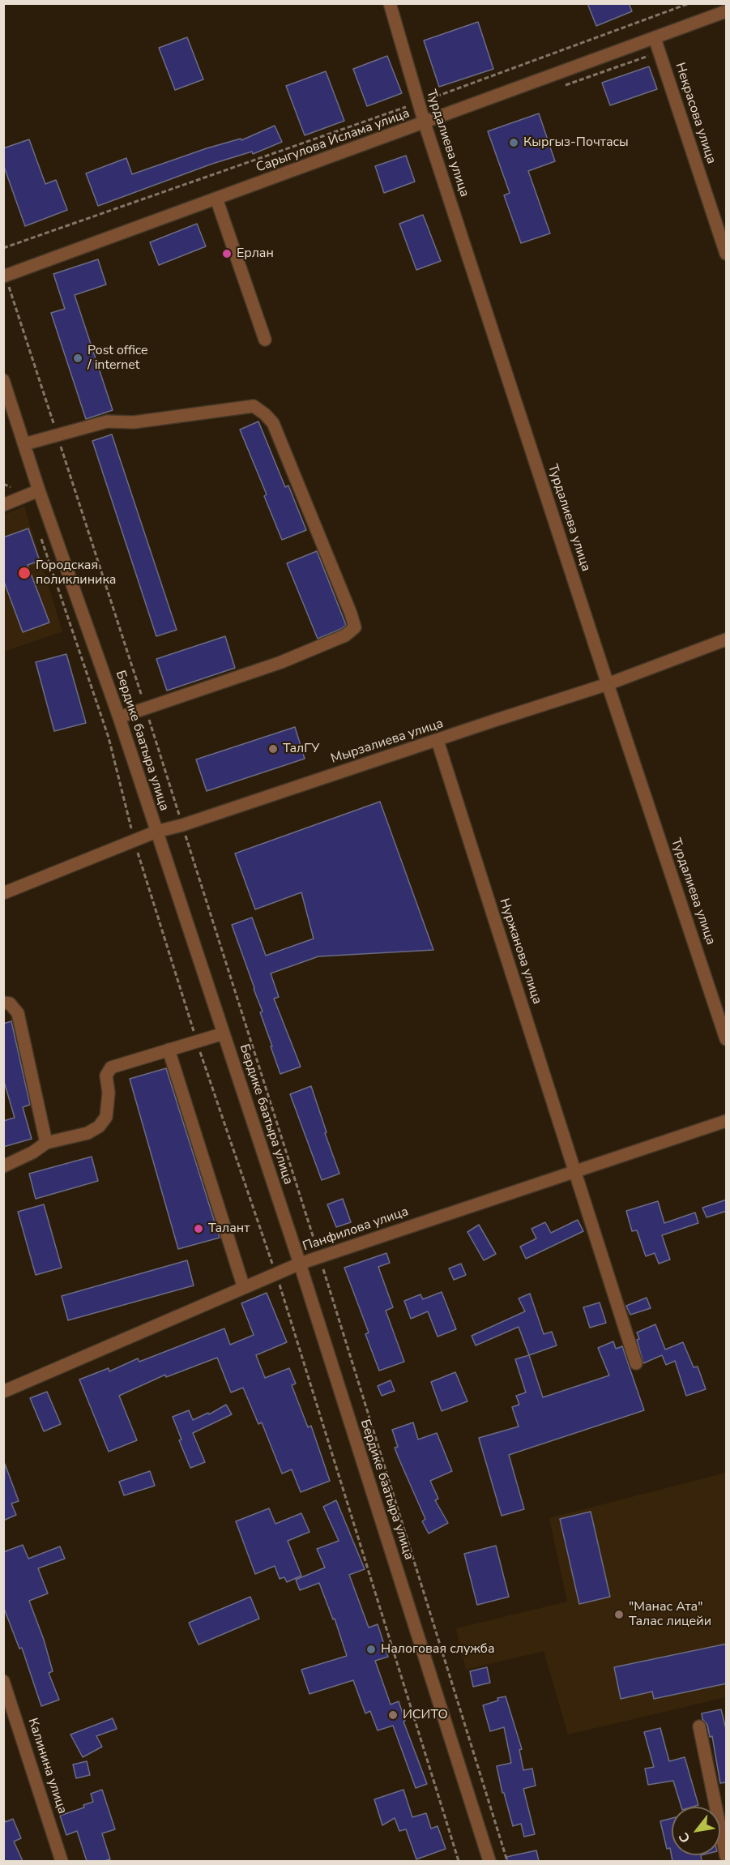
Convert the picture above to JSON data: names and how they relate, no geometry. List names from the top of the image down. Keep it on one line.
{"streets":{"street":["Некрасова улица","Сарыгулова Ислама улица","Турдалиева улица","Бердике баатыра улица","Мырзалиева улица","Нуржанова улица","Панфилова улица","Калинина улица"]},"crossings":[["Некрасова улица","Сарыгулова Ислама улица"],["Сарыгулова Ислама улица","Турдалиева улица"],["Турдалиева улица","Мырзалиева улица"],["Бердике баатыра улица","Мырзалиева улица"],["Бердике баатыра улица","Панфилова улица"],["Мырзалиева улица","Нуржанова улица"],["Нуржанова улица","Панфилова улица"]],"places":["Кыргыз-Почтасы","Ерлан","Post office / internet","Городская поликлиника","ТалГУ","Талант","\"Манас Ата\" Талас лицейи","Налоговая служба","ИСИТО"],"north":"bottom left"}
